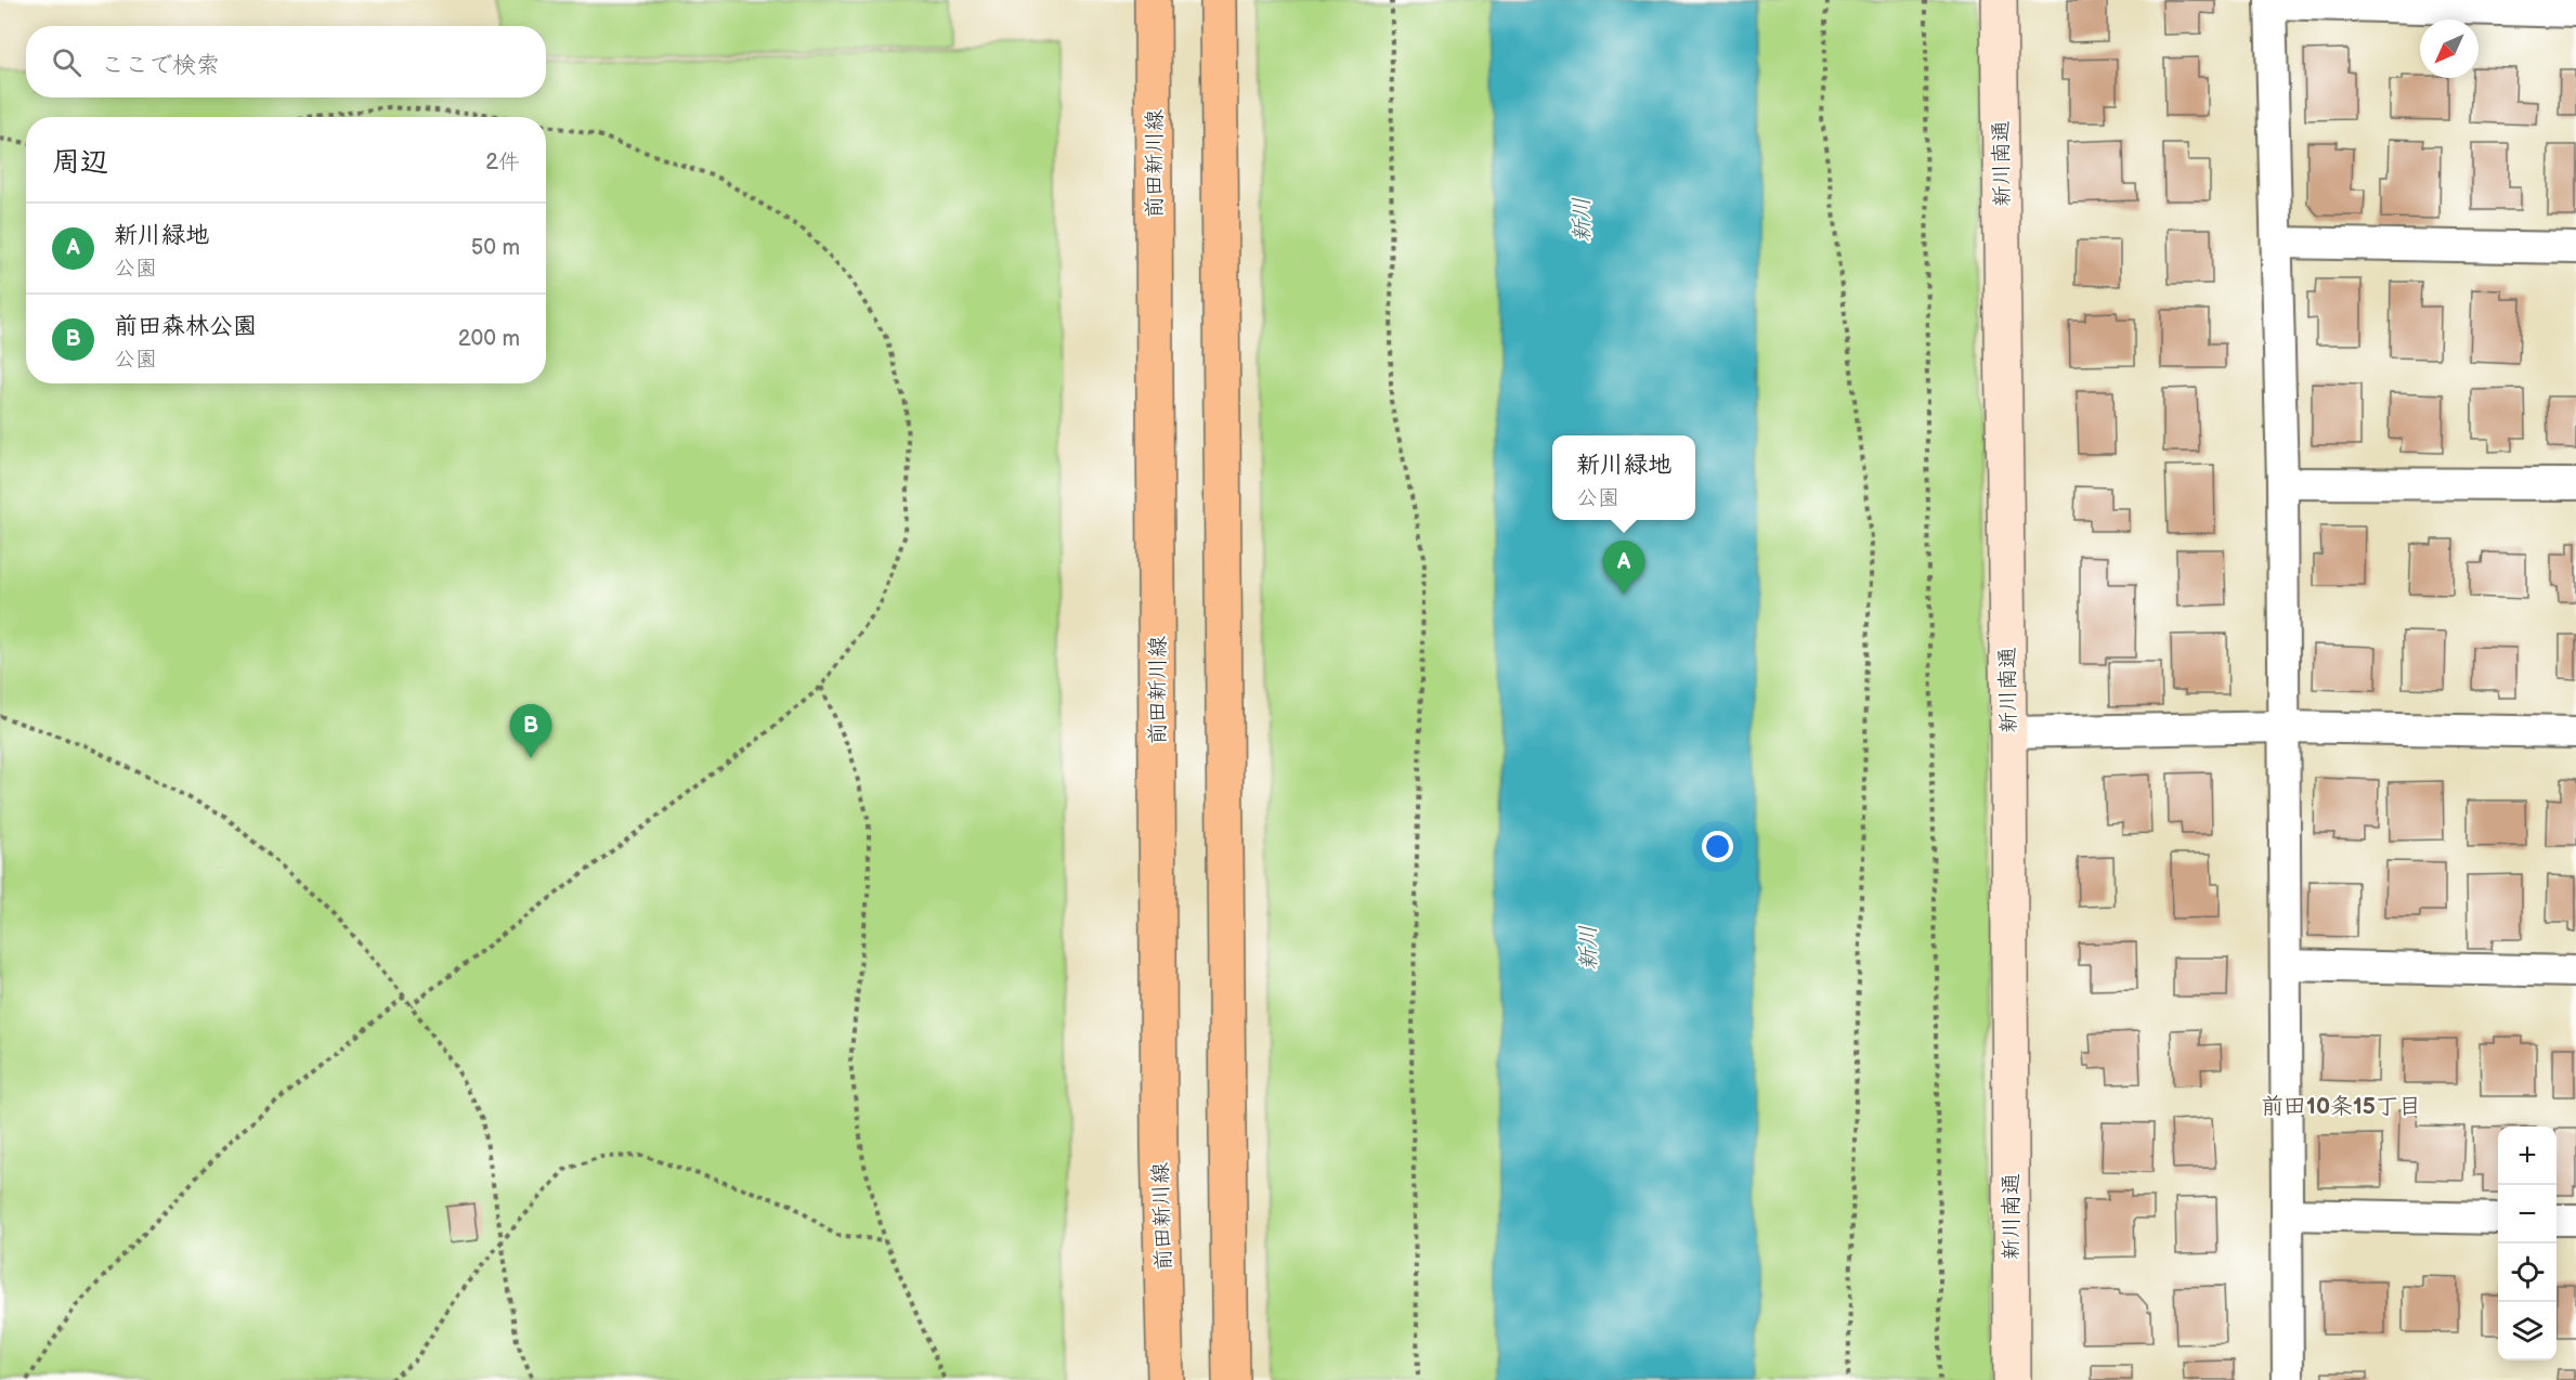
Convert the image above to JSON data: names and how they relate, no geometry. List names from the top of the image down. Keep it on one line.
{"streets":{"main road":["前田新川線"],"street":["新川南通"]},"districts":["前田10条15丁目"],"water":["新川"],"north":"bottom left","page":{"search":"ここで検索","heading":["周辺","2件"],"list":[{"mark":"A","name":"新川緑地","note":"公園","value":"50 m"},{"mark":"B","name":"前田森林公園","note":"公園","value":"200 m"}],"popup":["新川緑地","公園"],"pins":["A","B"],"map_buttons":["+","−"]}}
